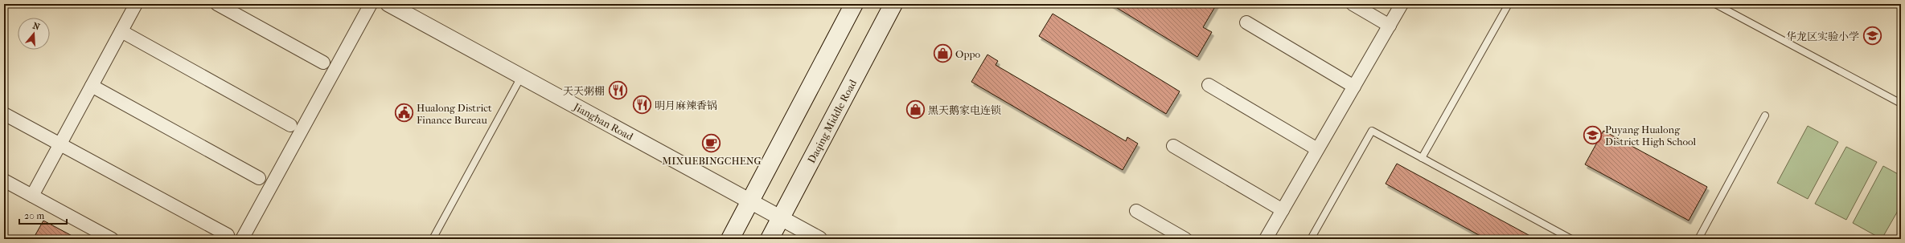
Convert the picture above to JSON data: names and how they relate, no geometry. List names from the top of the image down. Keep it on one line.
{"streets":{"main road":["Daqing Middle Road"],"street":["Jianghan Road"]},"crossings":[["Daqing Middle Road","Jianghan Road"]],"places":{"school or university":["华龙区实验小学","Puyang Hualong District High School"],"shop":["Oppo","黑天鹅家电连锁"],"restaurant":["天天粥棚","明月麻辣香锅"],"public building":["Hualong District Finance Bureau"],"cafe":["MIXUEBINGCHENG"]},"scale_bar":"20 m","north":"top"}
